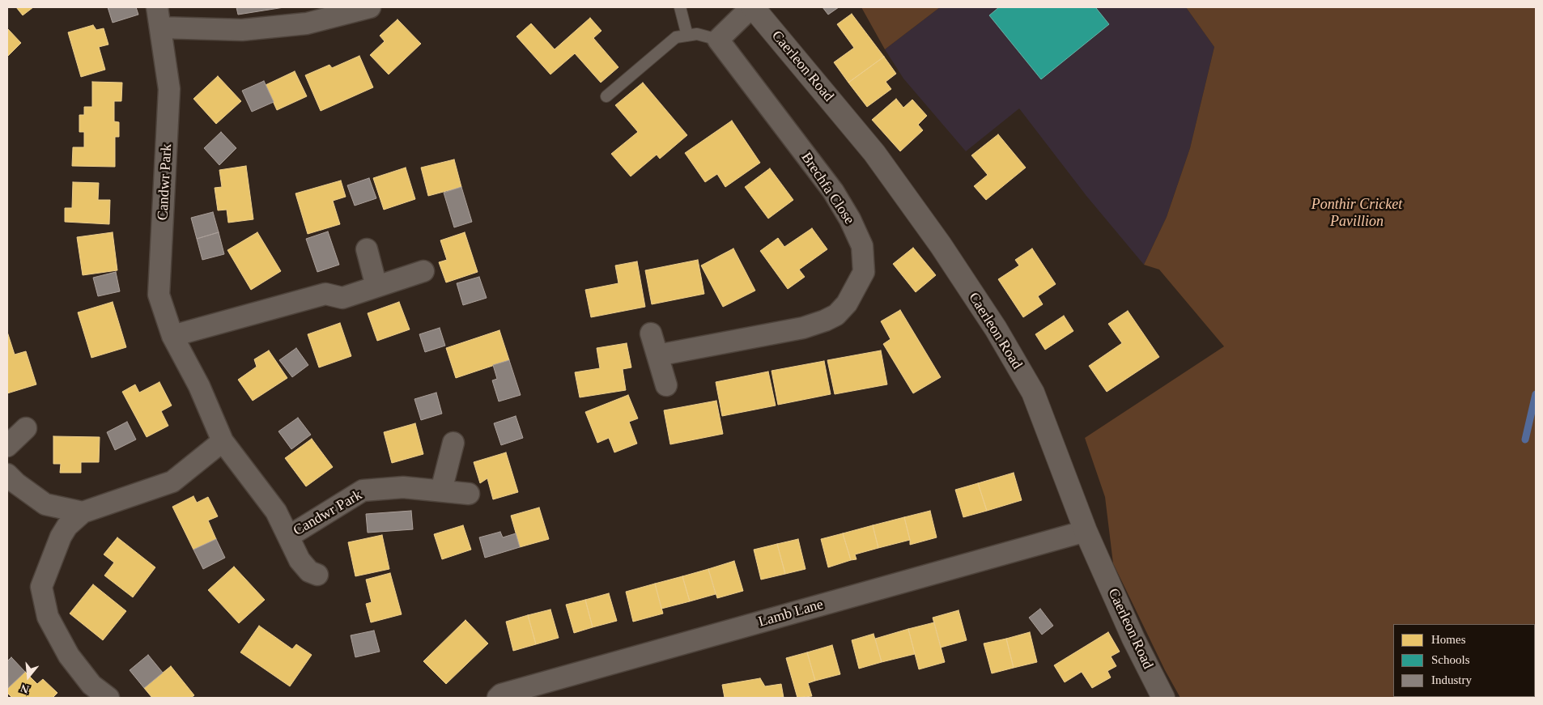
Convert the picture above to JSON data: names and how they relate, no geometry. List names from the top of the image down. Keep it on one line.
{"streets":{"main road":["Caerleon Road"],"street":["Candwr Park","Brechfa Close","Lamb Lane"]},"crossings":[["Caerleon Road","Lamb Lane"]],"parks":["Ponthir Cricket Pavillion"],"legend":["Homes","Schools","Industry"],"north":"bottom"}
